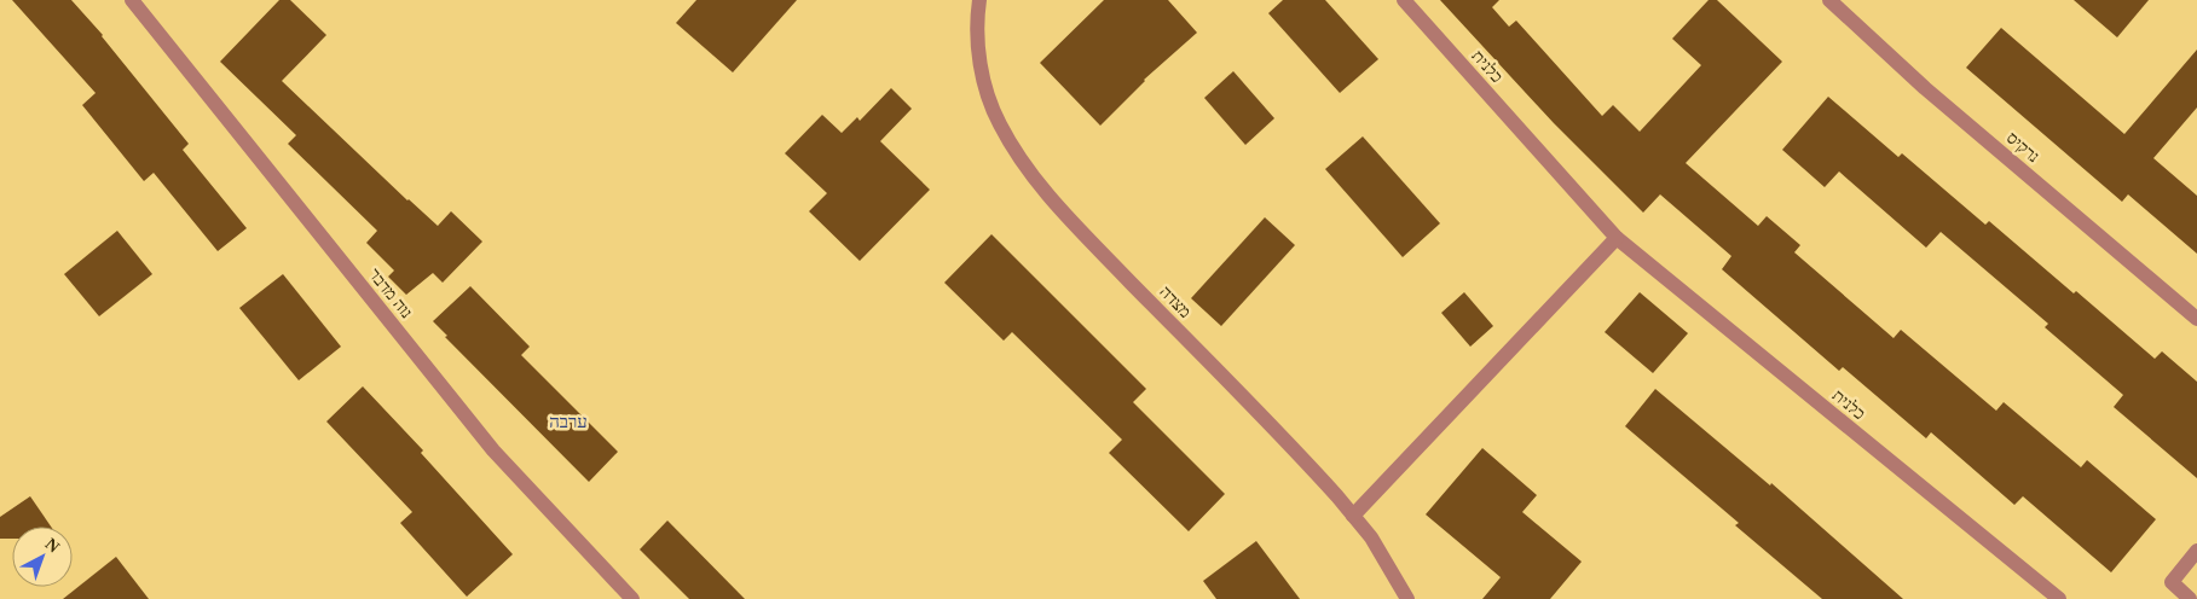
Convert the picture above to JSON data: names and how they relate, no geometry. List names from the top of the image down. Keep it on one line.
{"streets":{"street":["כלנית","נרקיס","נוה מדבר","מצדה"]},"districts":["ערבה"],"north":"top right"}
